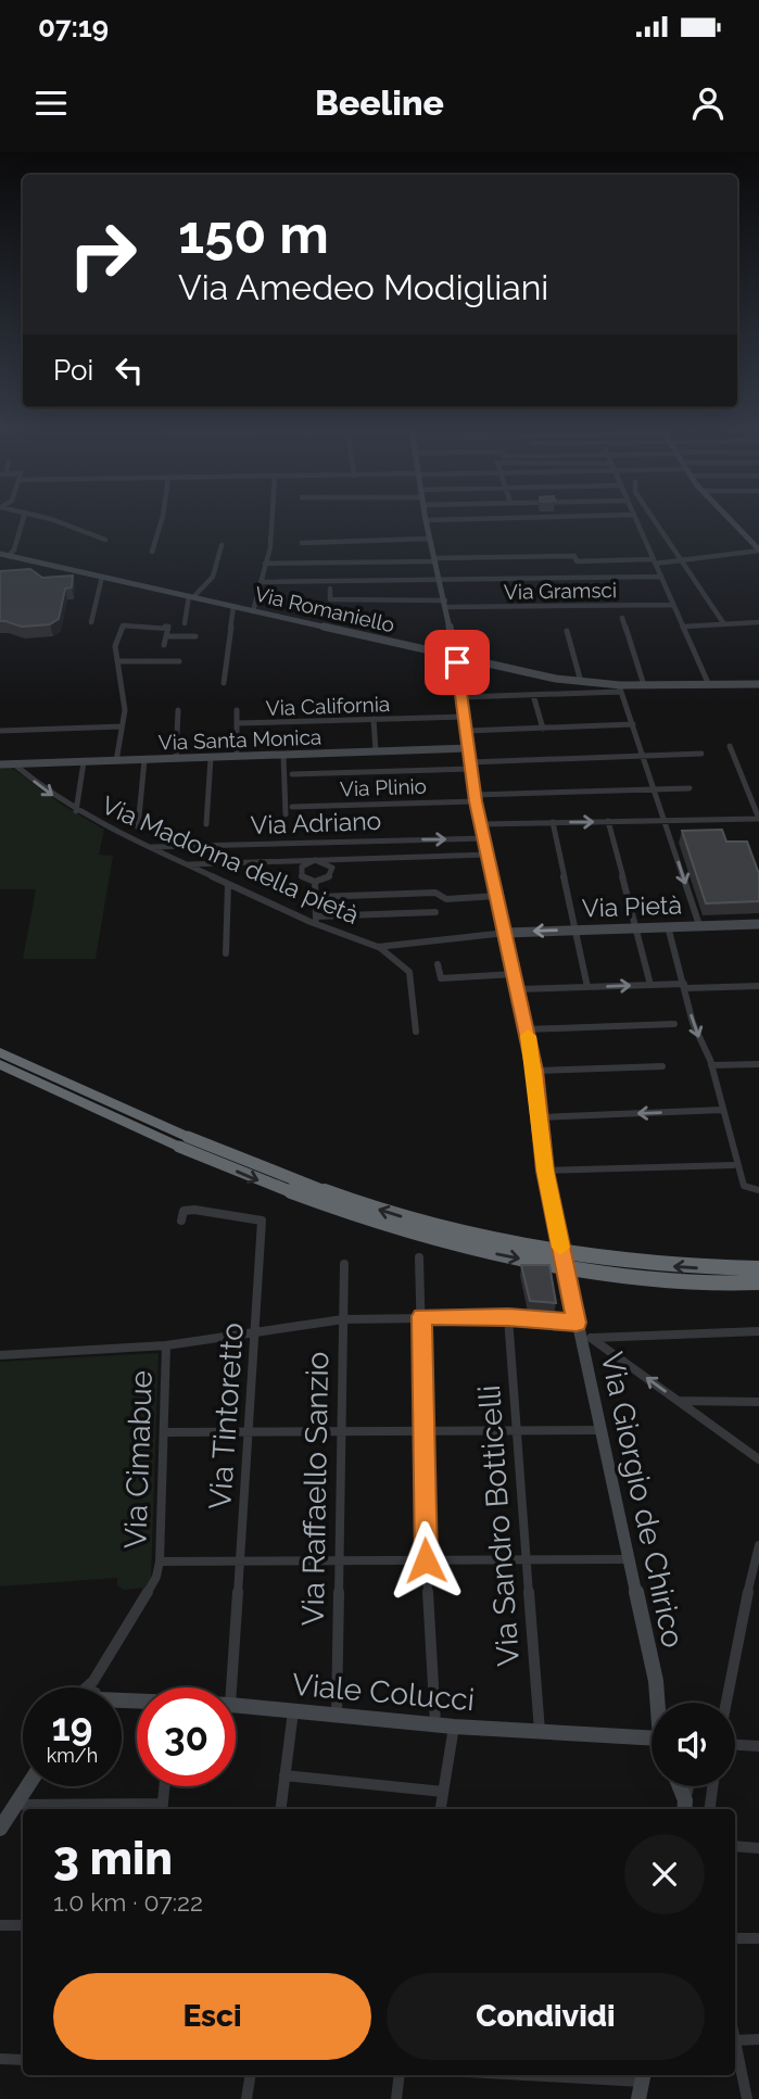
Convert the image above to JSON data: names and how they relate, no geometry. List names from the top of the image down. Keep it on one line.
{"streets":{"street":["Via Gramsci","Via Romaniello","Via California","Via Santa Monica","Via Plinio","Via Adriano","Via Madonna della pietà","Via Pietà","Via Tintoretto","Via Cimabue","Via Raffaello Sanzio","Via Giorgio de Chirico","Via Sandro Botticelli","Viale Colucci"]},"crossings":[["Via Santa Monica","Via Madonna della pietà"],["Via Adriano","Via Madonna della pietà"],["Via Madonna della pietà","Via Pietà"],["Via Raffaello Sanzio","Viale Colucci"],["Via Sandro Botticelli","Viale Colucci"]],"page":{"status":"07:19","header":"Beeline","turn":["150 m","Via Amedeo Modigliani"],"then":"Poi","speed":"19 km/h","limit":"30","heading":["3 min","1.0 km · 07:22"],"buttons":["Esci","Condividi"]}}
